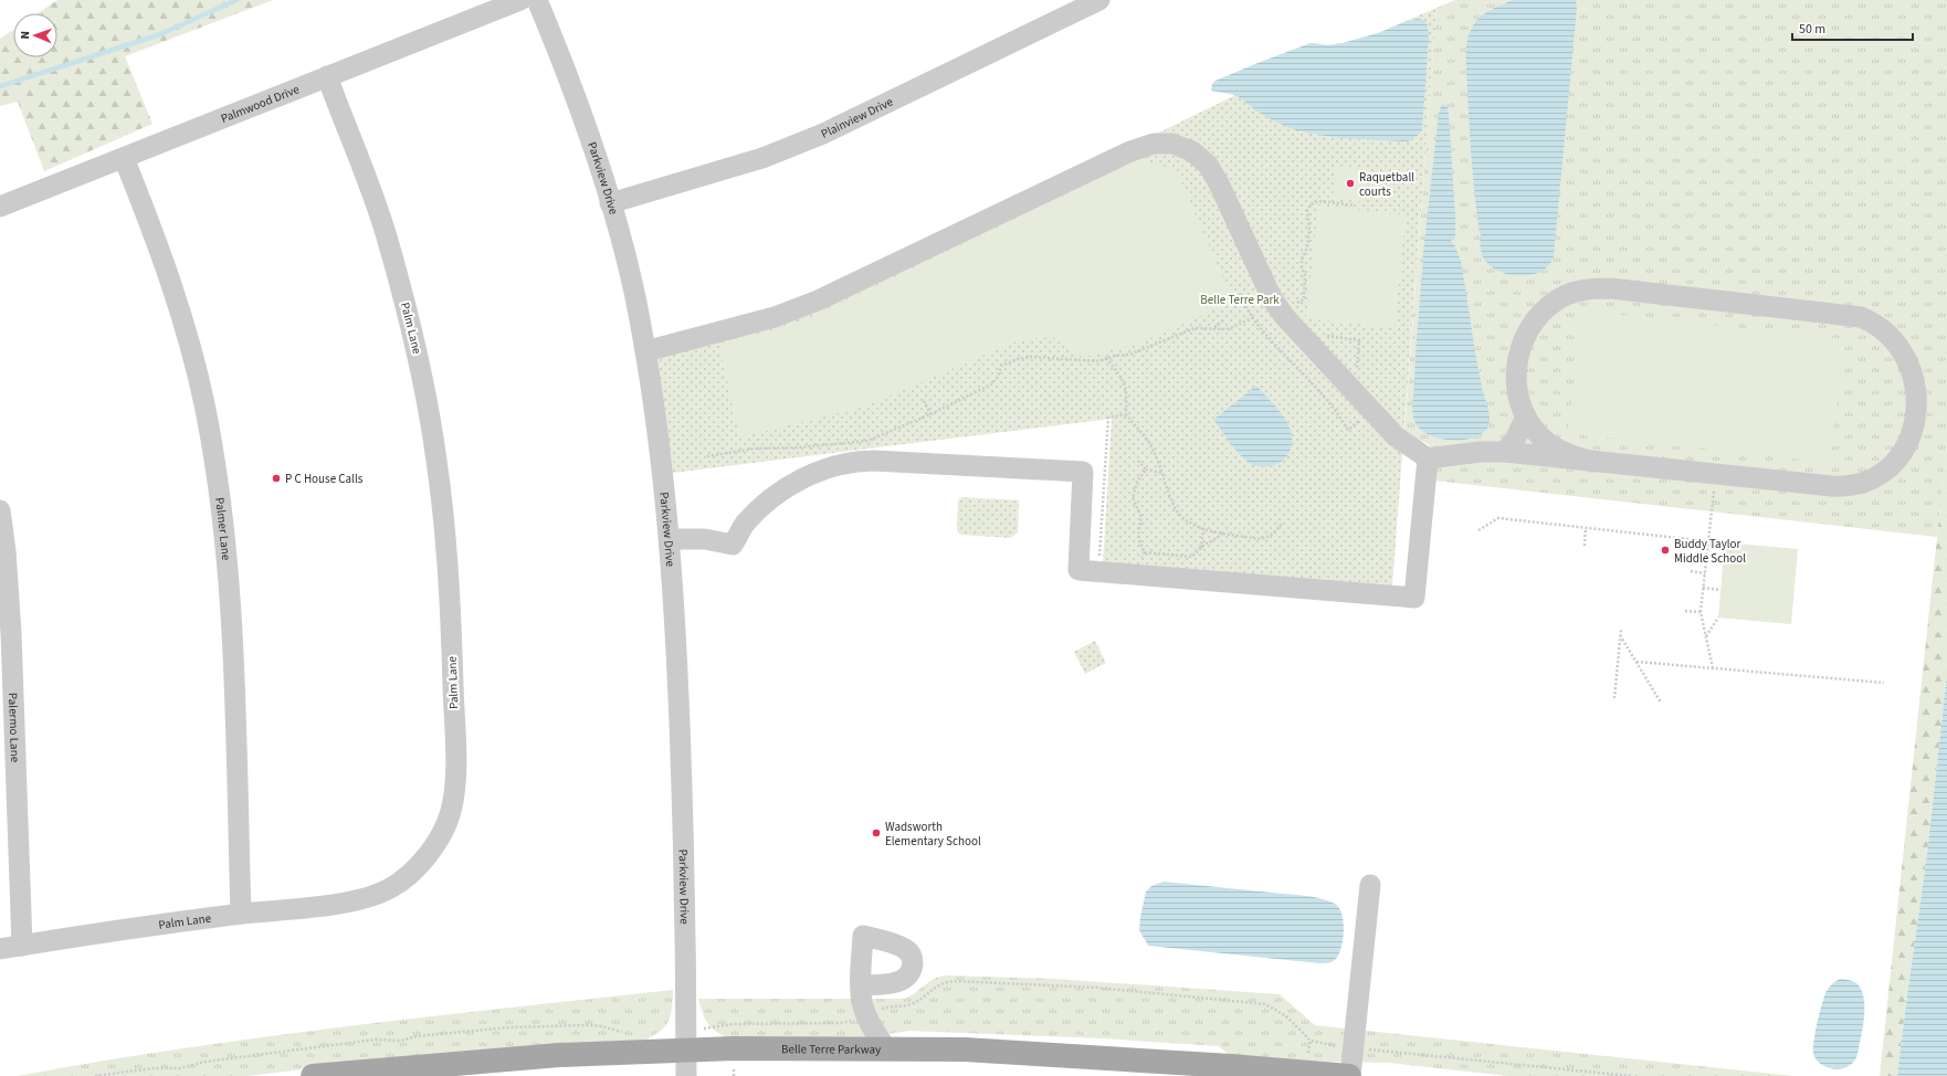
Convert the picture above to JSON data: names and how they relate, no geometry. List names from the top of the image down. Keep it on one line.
{"streets":{"main road":["Belle Terre Parkway"],"street":["Palmwood Drive","Plainview Drive","Parkview Drive","Palm Lane","Palmer Lane","Palermo Lane"]},"crossings":[["Palmwood Drive","Palm Lane"],["Palmwood Drive","Palmer Lane"],["Plainview Drive","Parkview Drive"],["Parkview Drive","Belle Terre Parkway"],["Palm Lane","Palmer Lane"],["Palm Lane","Palermo Lane"]],"parks":["Belle Terre Park"],"places":["Raquetball courts","P C House Calls","Buddy Taylor Middle School","Wadsworth Elementary School"],"scale_bar":"50 m","north":"left"}
